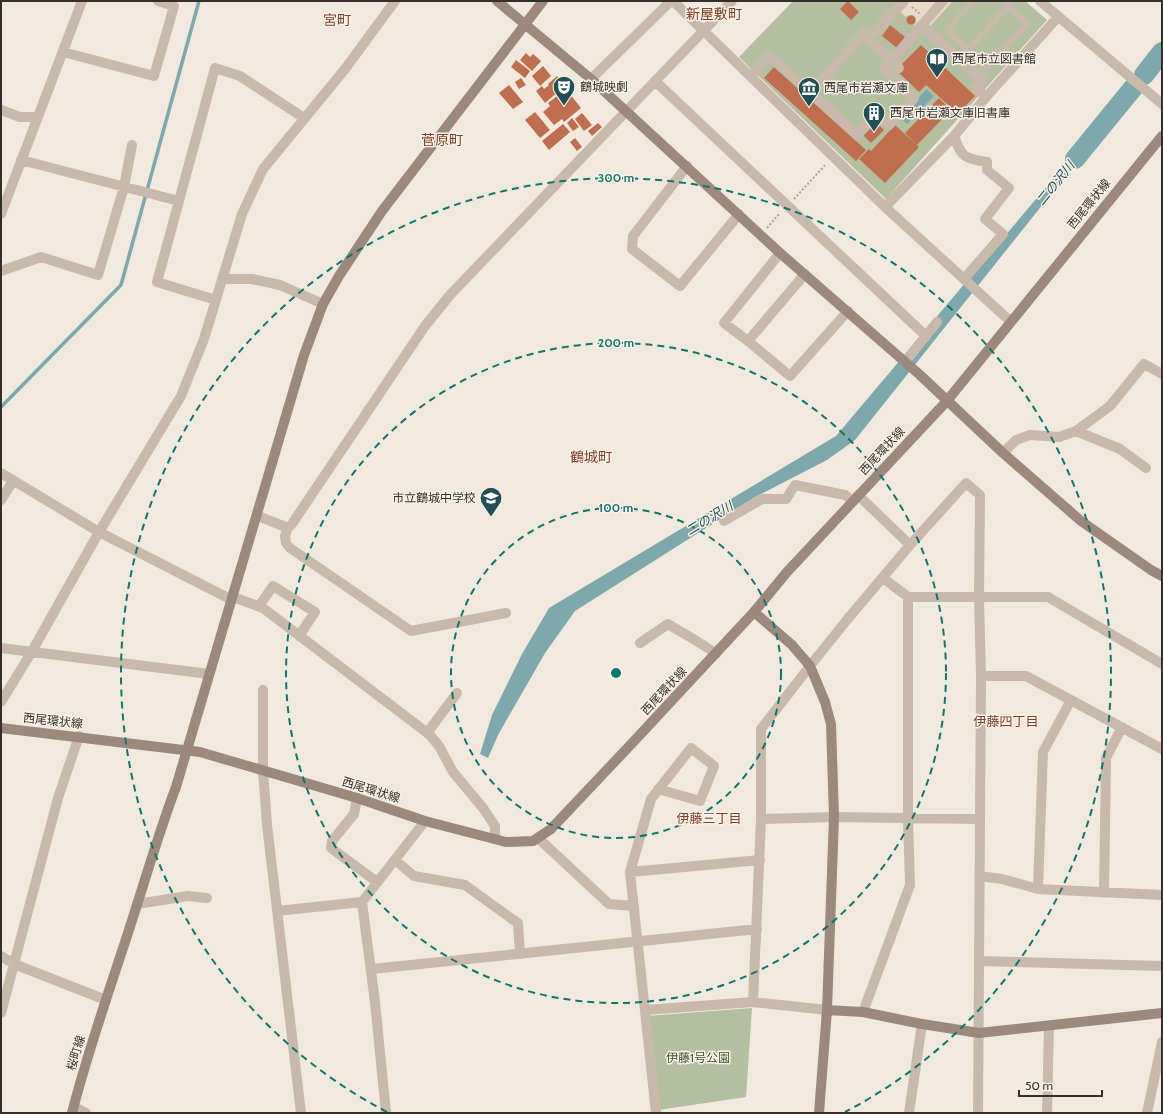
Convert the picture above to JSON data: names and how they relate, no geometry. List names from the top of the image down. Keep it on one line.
{"streets":{"street":["西尾環状線","桜町線"]},"crossings":[["西尾環状線","桜町線"]],"districts":["新屋敷町","宮町","菅原町","鶴城町","伊藤四丁目","伊藤三丁目"],"water":["二の沢川"],"parks":["伊藤1号公園"],"places":{"library":["西尾市立図書館"],"theatre":["鶴城映劇"],"museum":["西尾市岩瀬文庫"],"building":["西尾市岩瀬文庫旧書庫"],"school or university":["市立鶴城中学校"]},"scale_bar":"50 m","rings":["300 m","200 m","100 m"]}
